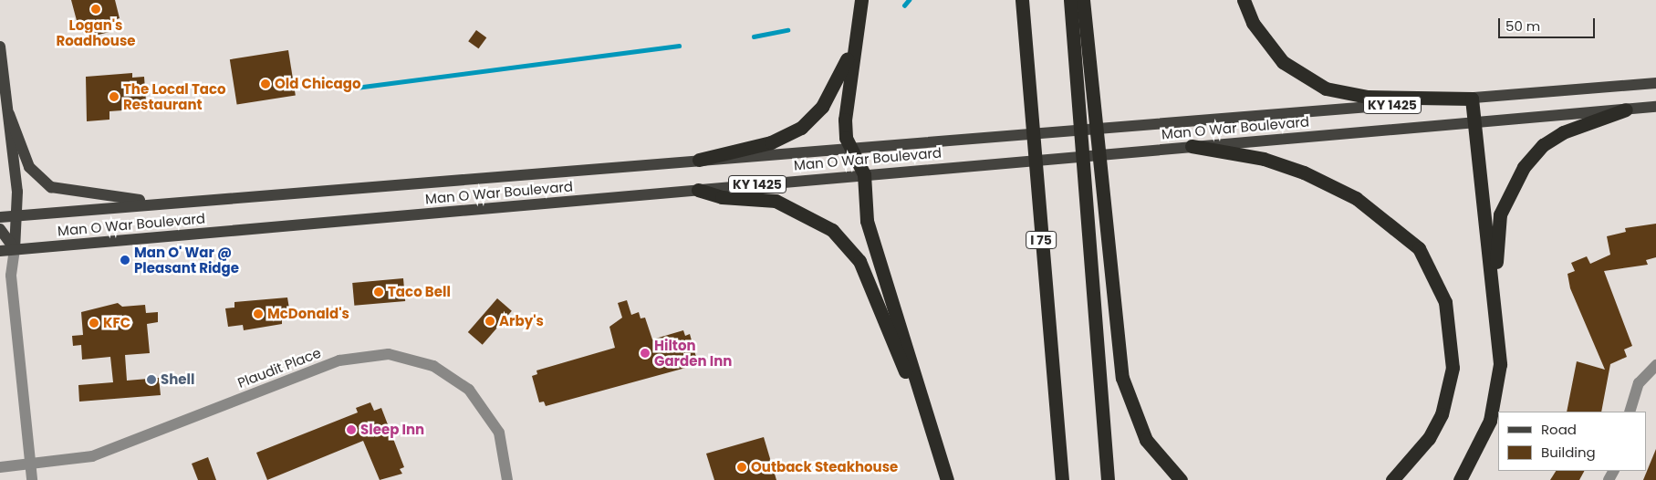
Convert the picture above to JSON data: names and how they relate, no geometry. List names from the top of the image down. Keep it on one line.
{"streets":{"highway":["I 75"],"main road":["KY 1425","Man O War Boulevard"],"street":["Plaudit Place"]},"places":["Logan's Roadhouse","Old Chicago","The Local Taco Restaurant","Man O' War @ Pleasant Ridge","Taco Bell","McDonald's","Arby's","KFC","Hilton Garden Inn","Shell","Sleep Inn","Outback Steakhouse"],"legend":["Road","Building"],"scale_bar":"50 m"}
